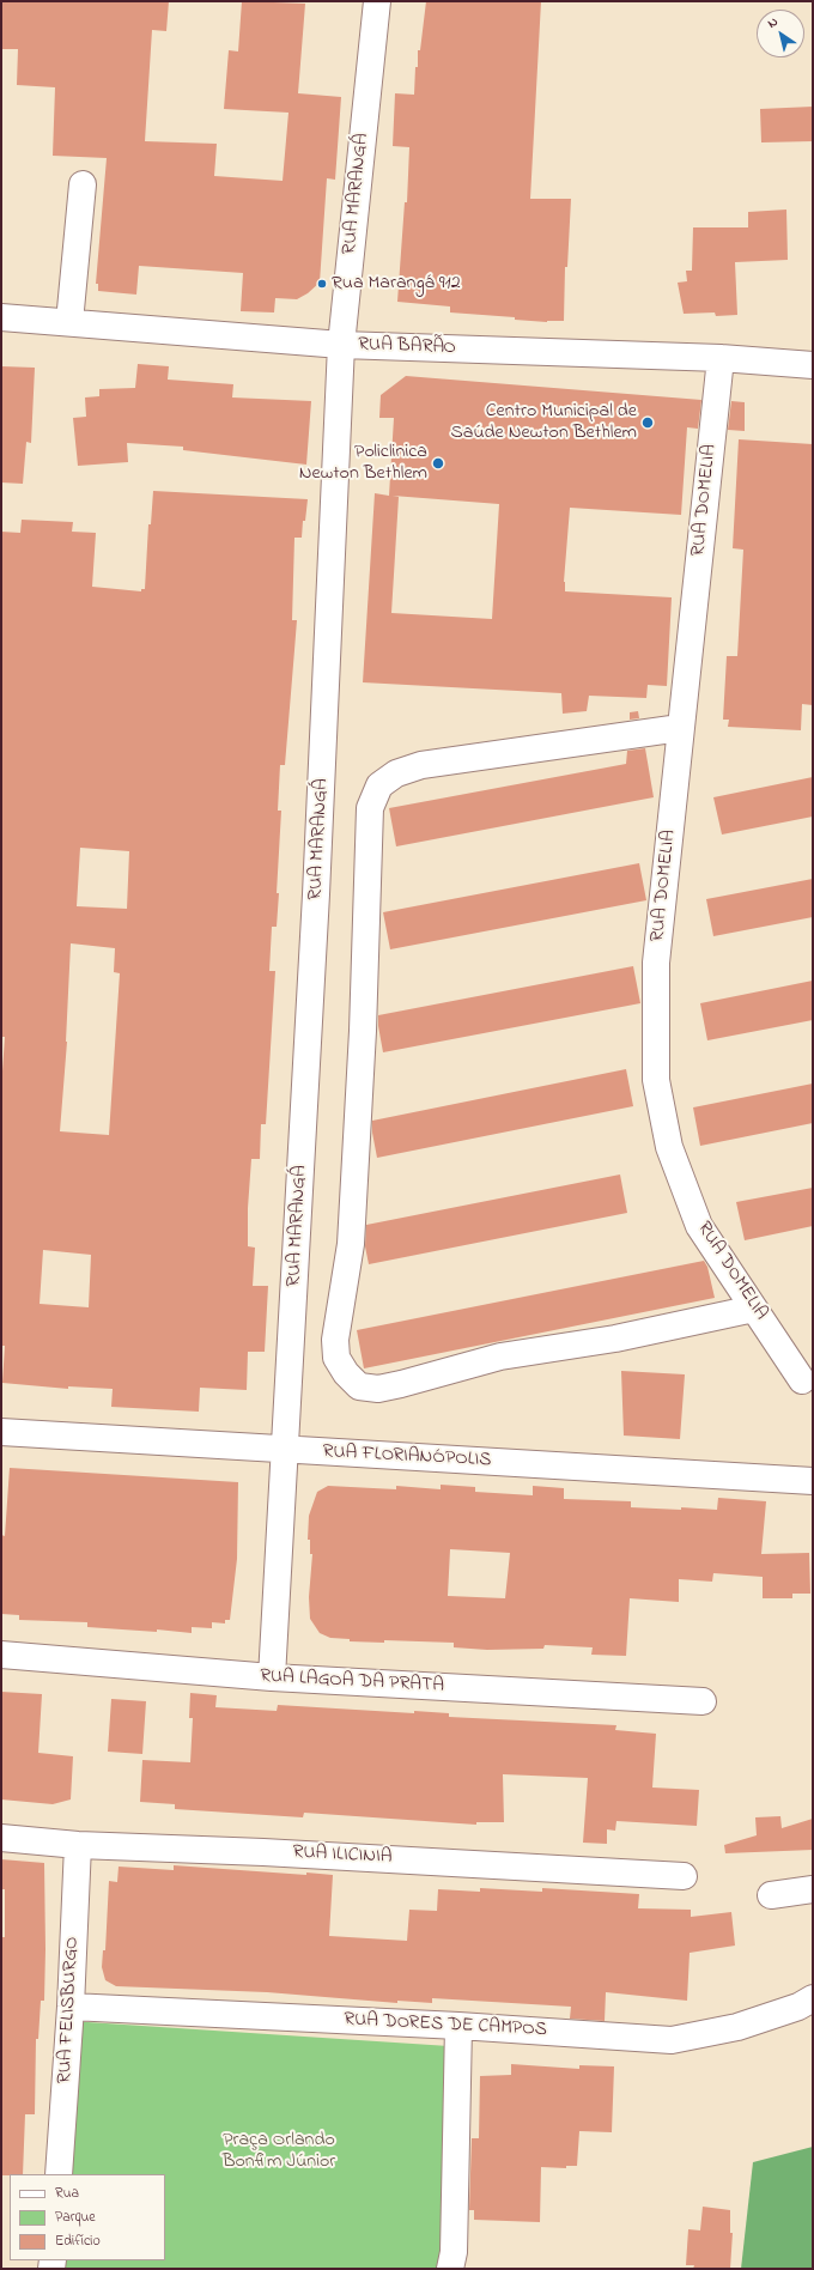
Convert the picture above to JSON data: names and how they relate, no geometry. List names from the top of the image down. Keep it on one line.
{"streets":{"street":["RUA MARANGÁ","RUA BARÃO","RUA DOMELIA","RUA FLORIANÓPOLIS","RUA LAGOA DA PRATA","RUA ILICINIA","RUA FELISBURGO","RUA DORES DE CAMPOS"]},"crossings":[["RUA MARANGÁ","RUA BARÃO"],["RUA MARANGÁ","RUA FLORIANÓPOLIS"],["RUA MARANGÁ","RUA LAGOA DA PRATA"],["RUA BARÃO","RUA DOMELIA"],["RUA ILICINIA","RUA FELISBURGO"],["RUA FELISBURGO","RUA DORES DE CAMPOS"]],"parks":["Praça Orlando Bonfim Júnior"],"places":["Rua Marangá 912","Centro Municipal de Saúde Newton Bethlem","Policlinica Newton Bethlem"],"legend":["Rua","Parque","Edifício"],"north":"top left"}
